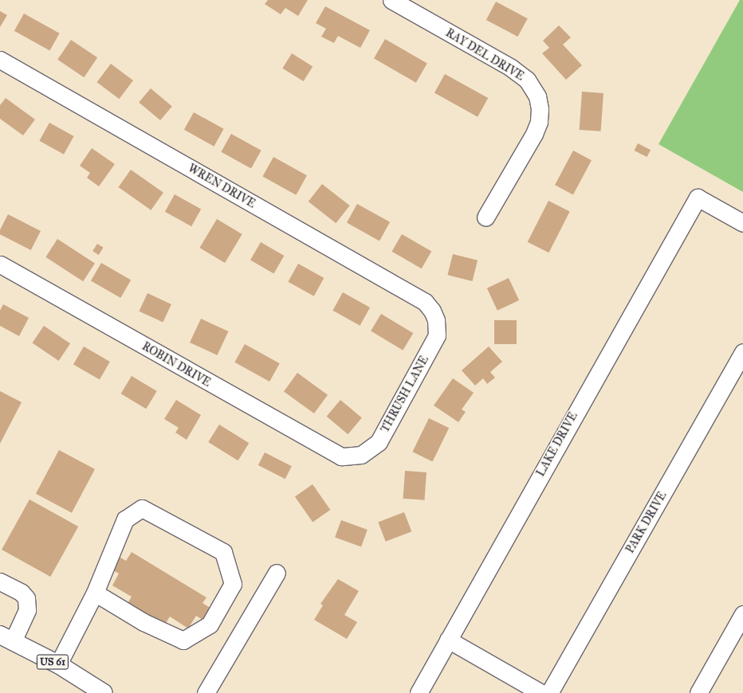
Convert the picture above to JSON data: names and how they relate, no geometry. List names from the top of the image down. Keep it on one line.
{"streets":{"main road":["US 61"],"street":["RAY DEL DRIVE","WREN DRIVE","ROBIN DRIVE","THRUSH LANE","LAKE DRIVE","PARK DRIVE"]},"crossings":[["WREN DRIVE","THRUSH LANE"],["ROBIN DRIVE","THRUSH LANE"]]}
